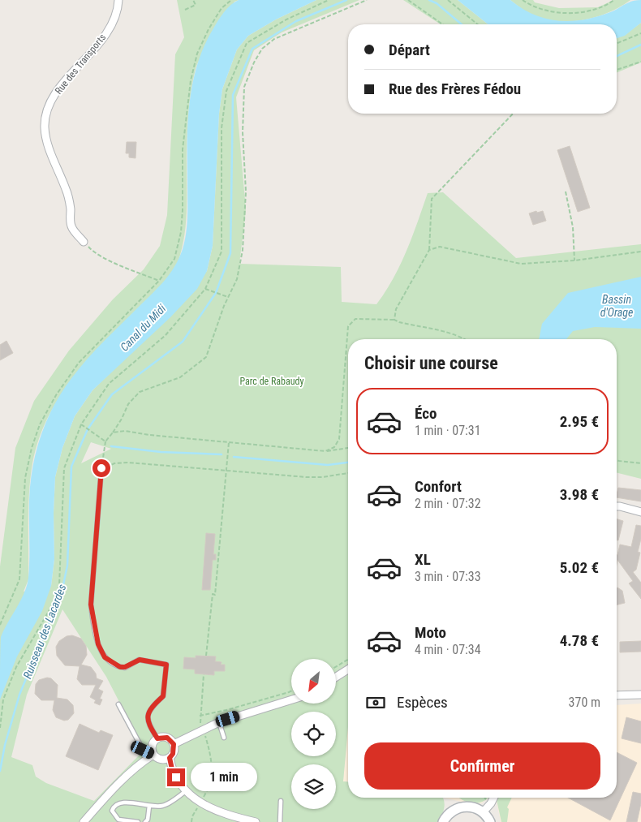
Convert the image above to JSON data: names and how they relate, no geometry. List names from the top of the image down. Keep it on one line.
{"streets":{"street":["Rue des Transports"]},"water":["Bassin d'Orage","Canal du Midi","Ruisseau des Lacardes"],"parks":["Parc de Rabaudy"],"north":"bottom left","page":{"banner":["Départ","Rue des Frères Fédou"],"heading":"Choisir une course","list":[{"name":"Éco","note":"1 min · 07:31","value":"2.95 €"},{"name":"Confort","note":"2 min · 07:32","value":"3.98 €"},{"name":"XL","note":"3 min · 07:33","value":"5.02 €"},{"name":"Moto","note":"4 min · 07:34","value":"4.78 €"}],"pay":["Espèces","370 m"],"buttons":"Confirmer","bubble":"1 min"}}
